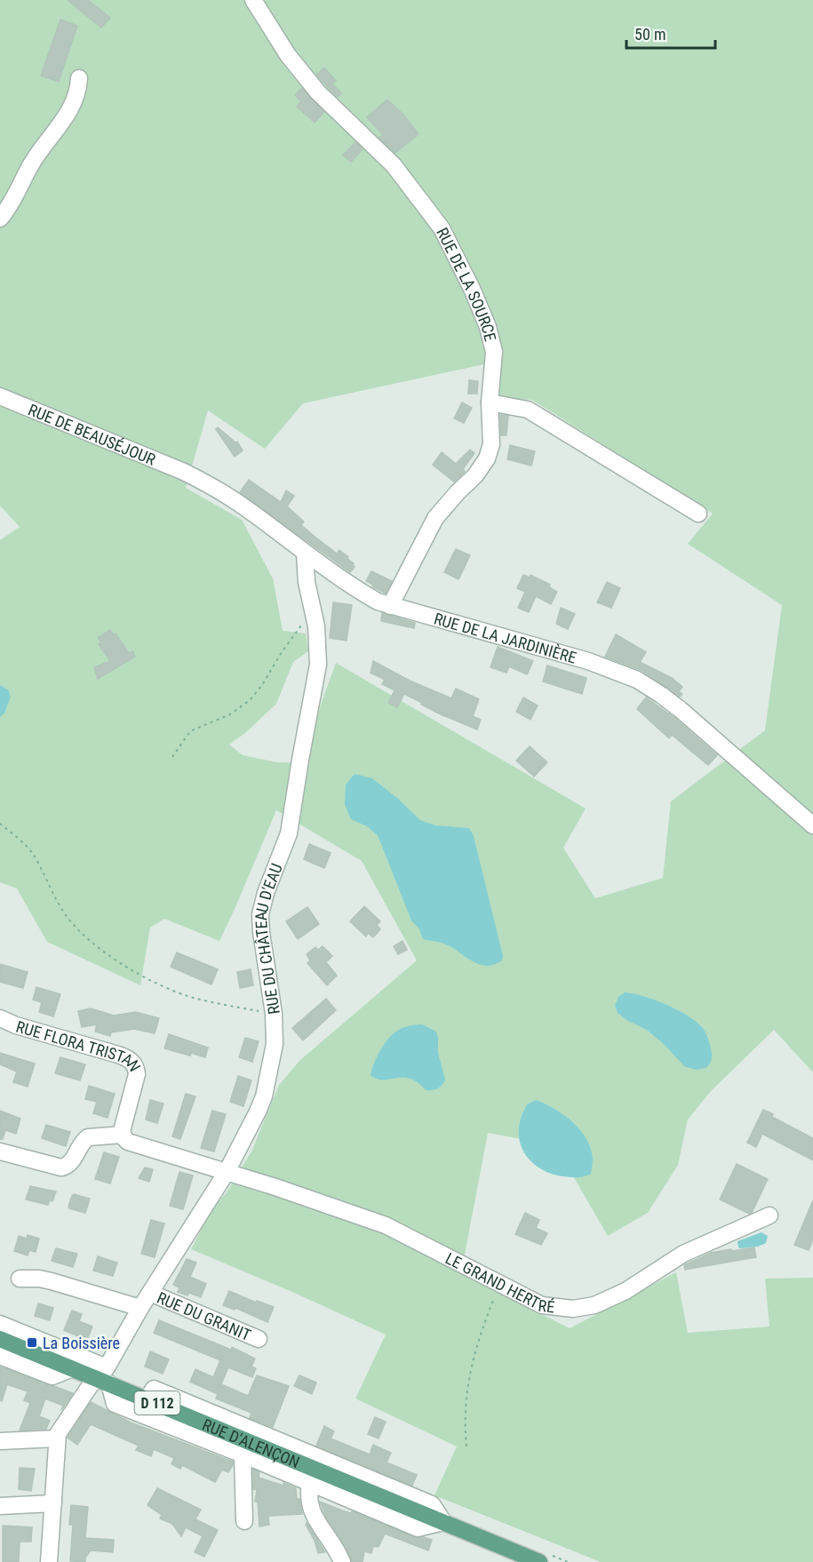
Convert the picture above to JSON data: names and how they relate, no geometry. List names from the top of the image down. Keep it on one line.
{"streets":{"main road":["D 112","RUE D'ALENÇON"],"street":["RUE DE LA SOURCE","RUE DE BEAUSÉJOUR","RUE DE LA JARDINIÈRE","RUE DU CHÂTEAU D'EAU","RUE FLORA TRISTAN","LE GRAND HERTRÉ","RUE DU GRANIT"]},"crossings":[["RUE DE LA SOURCE","RUE DE LA JARDINIÈRE"],["RUE DE BEAUSÉJOUR","RUE DE LA JARDINIÈRE"],["RUE DE LA JARDINIÈRE","RUE DU CHÂTEAU D'EAU"],["RUE DU CHÂTEAU D'EAU","LE GRAND HERTRÉ"],["RUE DU CHÂTEAU D'EAU","RUE DU GRANIT"],["RUE DU CHÂTEAU D'EAU","RUE D'ALENÇON"],["D 112","RUE D'ALENÇON"]],"places":{"transit":["La Boissière"]},"scale_bar":"50 m"}
